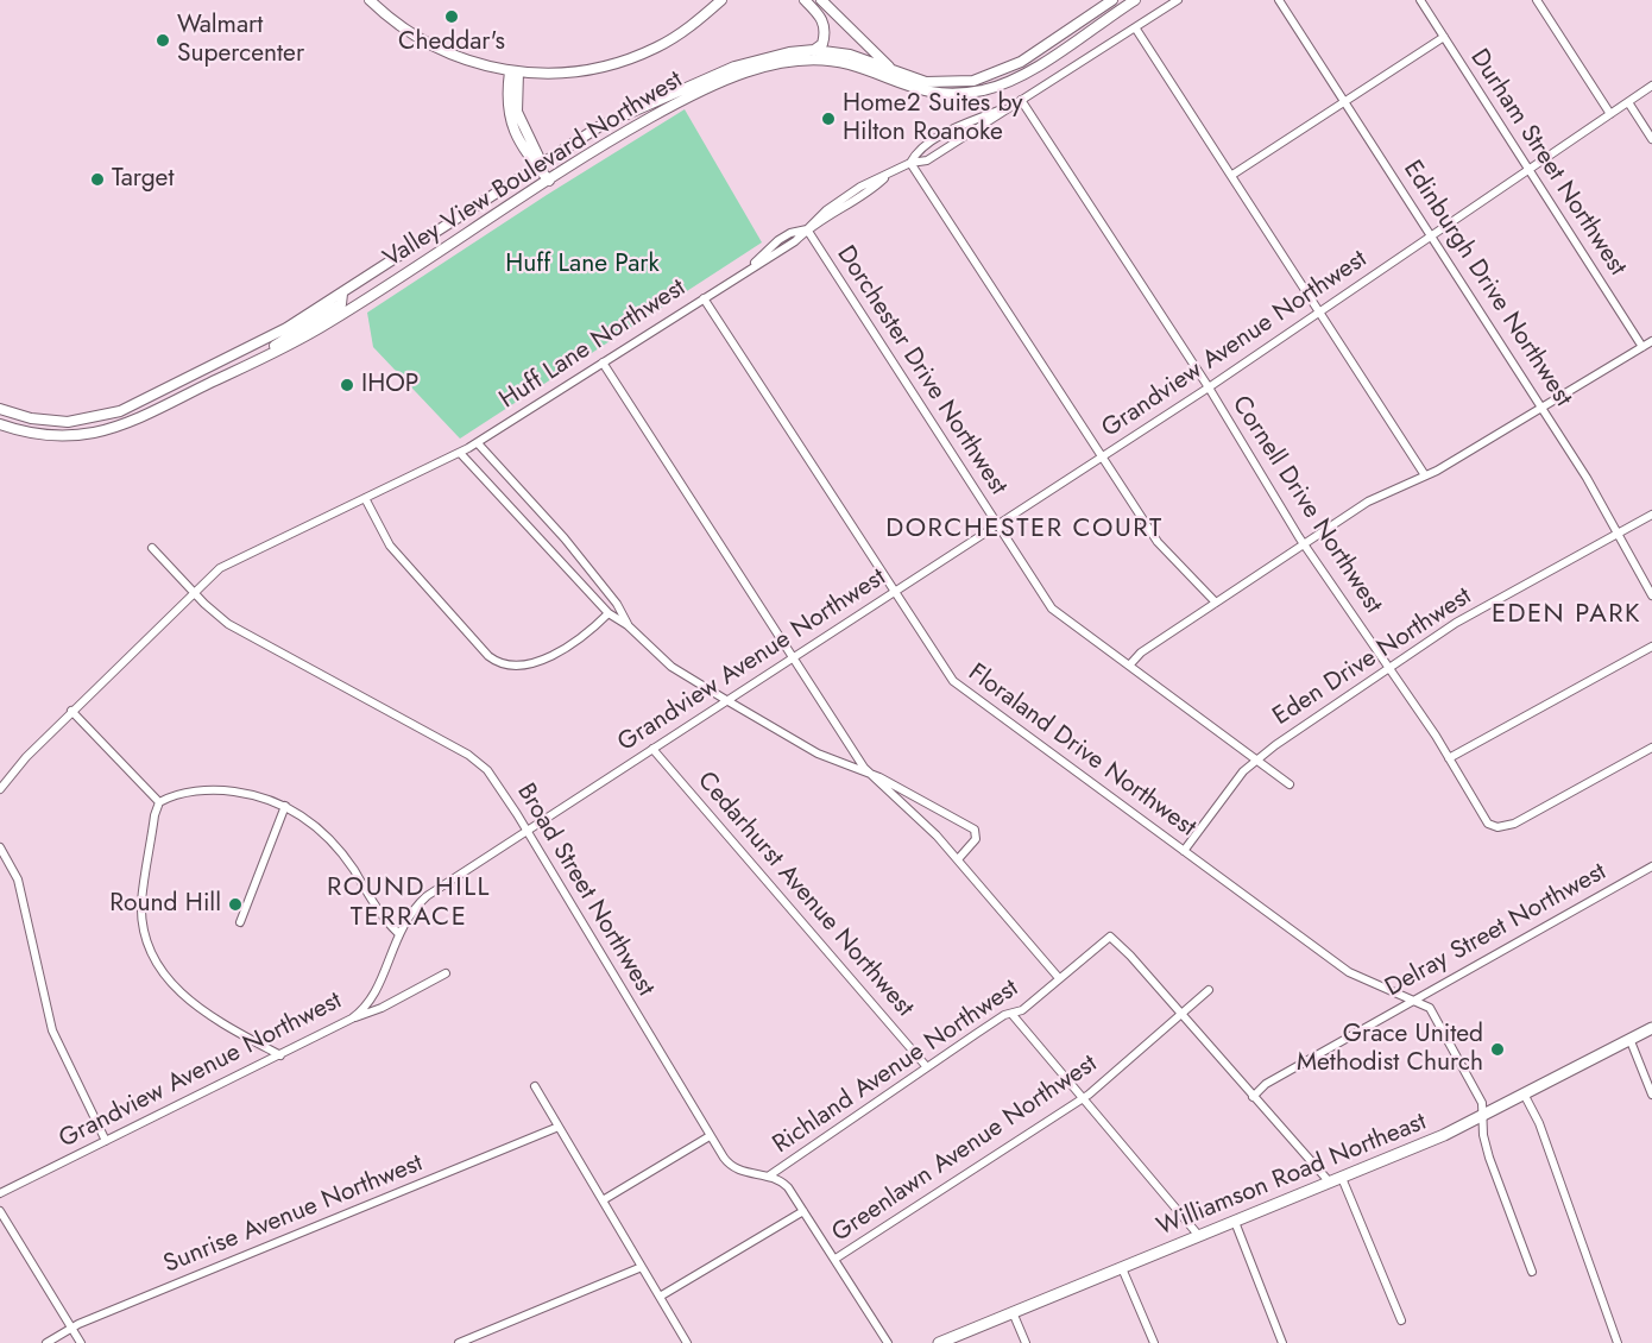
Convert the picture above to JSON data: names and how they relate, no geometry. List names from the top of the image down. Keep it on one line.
{"streets":{"main road":["Valley View Boulevard Northwest","Williamson Road Northeast"],"street":["Durham Street Northwest","Edinburgh Drive Northwest","Huff Lane Northwest","Grandview Avenue Northwest","Dorchester Drive Northwest","Cornell Drive Northwest","Eden Drive Northwest","Floraland Drive Northwest","Broad Street Northwest","Cedarhurst Avenue Northwest","Delray Street Northwest","Richland Avenue Northwest","Greenlawn Avenue Northwest","Sunrise Avenue Northwest"]},"crossings":[["Durham Street Northwest","Grandview Avenue Northwest"],["Edinburgh Drive Northwest","Grandview Avenue Northwest"],["Edinburgh Drive Northwest","Eden Drive Northwest"],["Huff Lane Northwest","Dorchester Drive Northwest"],["Huff Lane Northwest","Cornell Drive Northwest"],["Huff Lane Northwest","Floraland Drive Northwest"],["Huff Lane Northwest","Broad Street Northwest"],["Grandview Avenue Northwest","Dorchester Drive Northwest"],["Grandview Avenue Northwest","Cornell Drive Northwest"],["Grandview Avenue Northwest","Floraland Drive Northwest"],["Grandview Avenue Northwest","Broad Street Northwest"],["Grandview Avenue Northwest","Cedarhurst Avenue Northwest"],["Dorchester Drive Northwest","Eden Drive Northwest"],["Cornell Drive Northwest","Eden Drive Northwest"],["Eden Drive Northwest","Floraland Drive Northwest"],["Floraland Drive Northwest","Delray Street Northwest"],["Floraland Drive Northwest","Williamson Road Northeast"],["Broad Street Northwest","Richland Avenue Northwest"],["Broad Street Northwest","Greenlawn Avenue Northwest"],["Cedarhurst Avenue Northwest","Richland Avenue Northwest"],["Richland Avenue Northwest","Greenlawn Avenue Northwest"]],"districts":["DORCHESTER COURT","EDEN PARK","ROUND HILL TERRACE"],"parks":["Huff Lane Park"],"places":["Cheddar's","Walmart Supercenter","Home2 Suites by Hilton Roanoke","Target","IHOP","Round Hill","Grace United Methodist Church"]}
